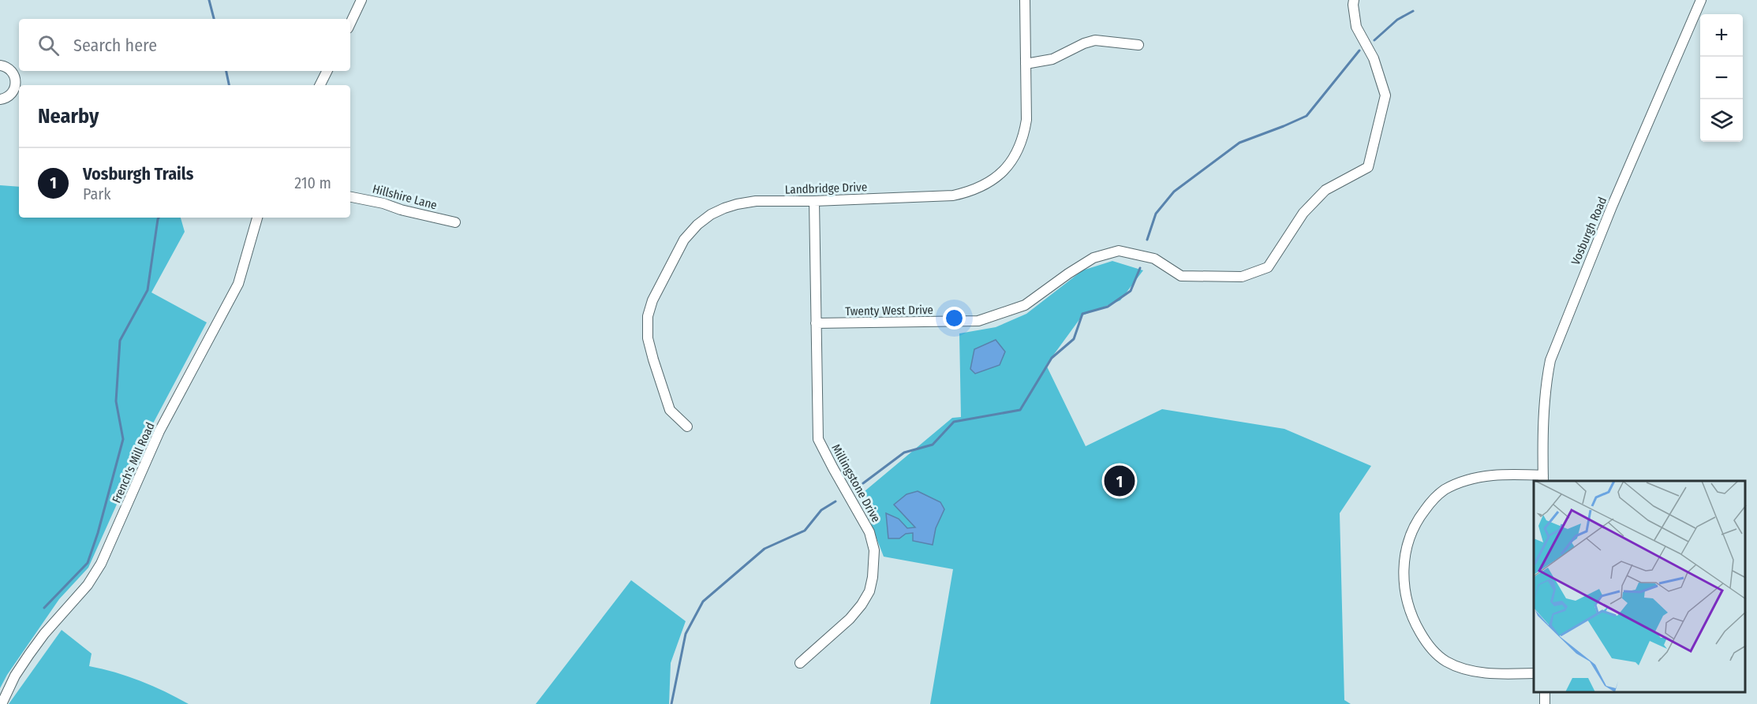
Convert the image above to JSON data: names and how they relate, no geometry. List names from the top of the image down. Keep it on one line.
{"streets":{"street":["Landbridge Drive","Hillshire Lane","Vosburgh Road","Twenty West Drive","French's Mill Road","Millingstone Drive"]},"crossings":[["Landbridge Drive","Millingstone Drive"],["Twenty West Drive","Millingstone Drive"]],"page":{"map_buttons":["+","−"],"search":"Search here","heading":"Nearby","list":[{"mark":"1","name":"Vosburgh Trails","note":"Park","value":"210 m"}],"pins":"1"}}
